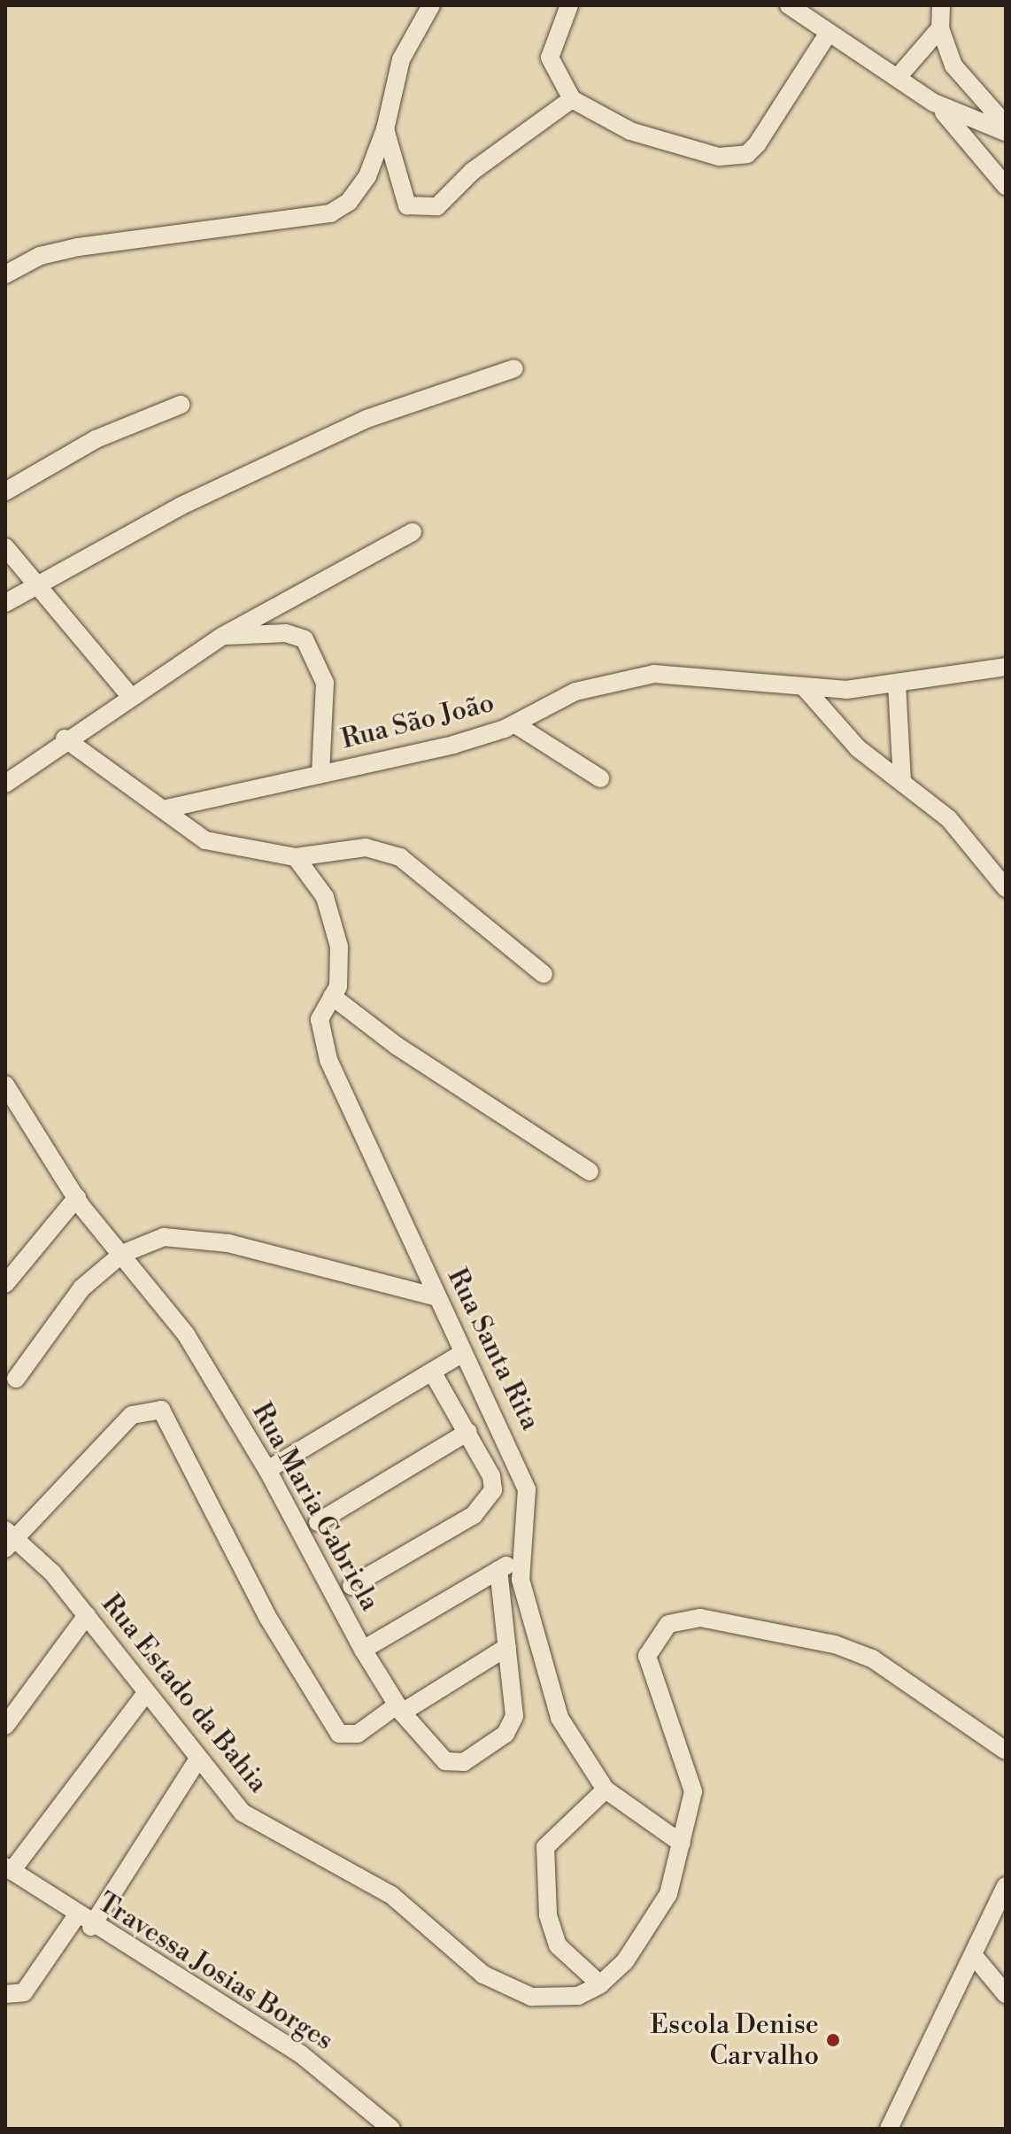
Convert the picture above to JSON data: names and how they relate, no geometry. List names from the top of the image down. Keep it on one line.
{"streets":{"street":["Rua São João","Rua Santa Rita","Rua Maria Gabriela","Rua Estado da Bahia","Travessa Josias Borges"]},"places":["Escola Denise Carvalho"]}
